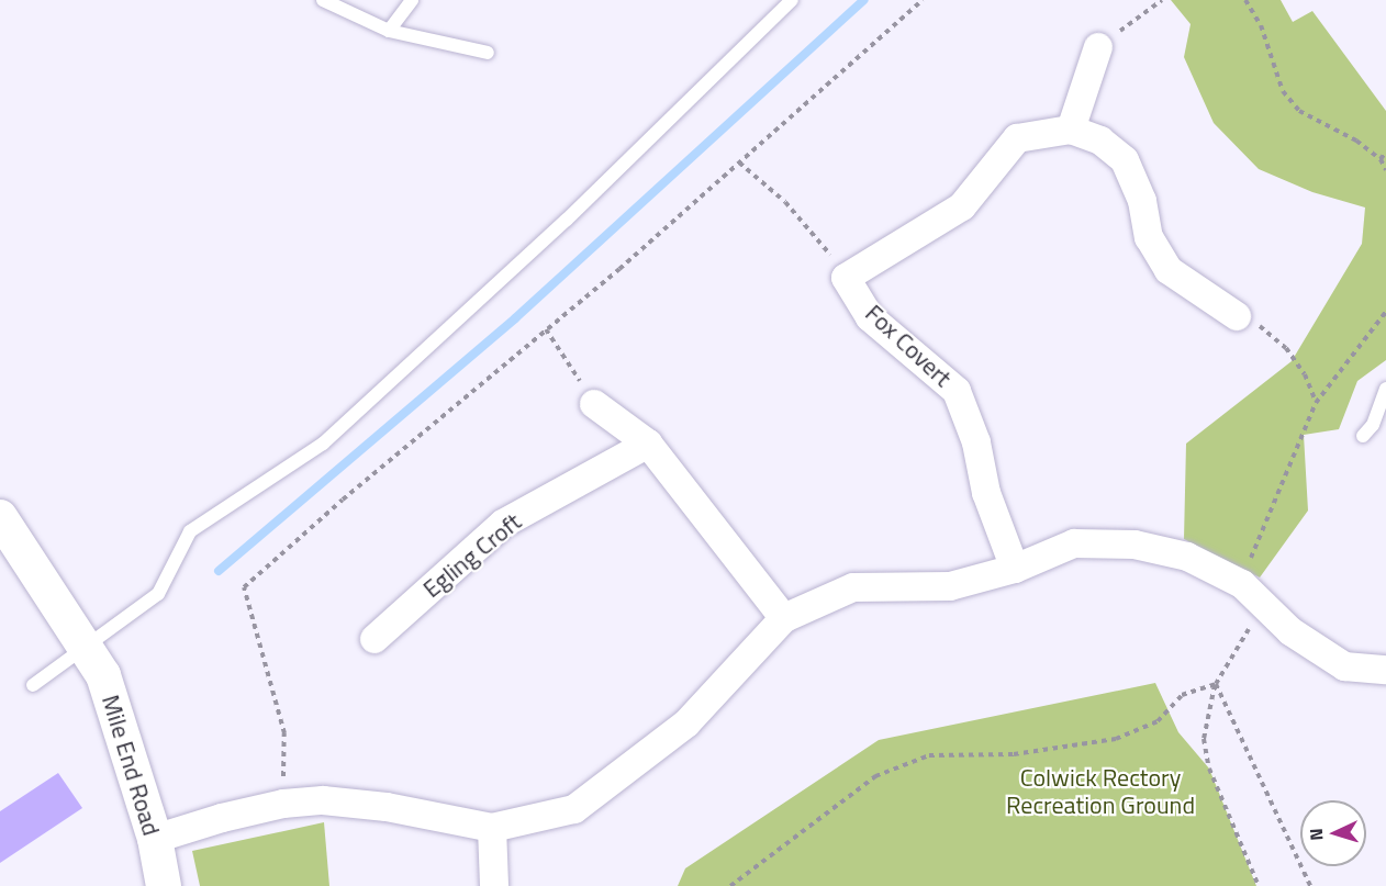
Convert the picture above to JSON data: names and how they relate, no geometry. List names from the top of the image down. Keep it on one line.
{"streets":{"street":["Fox Covert","Egling Croft","Mile End Road"]},"parks":["Colwick Rectory Recreation Ground"],"north":"left"}
